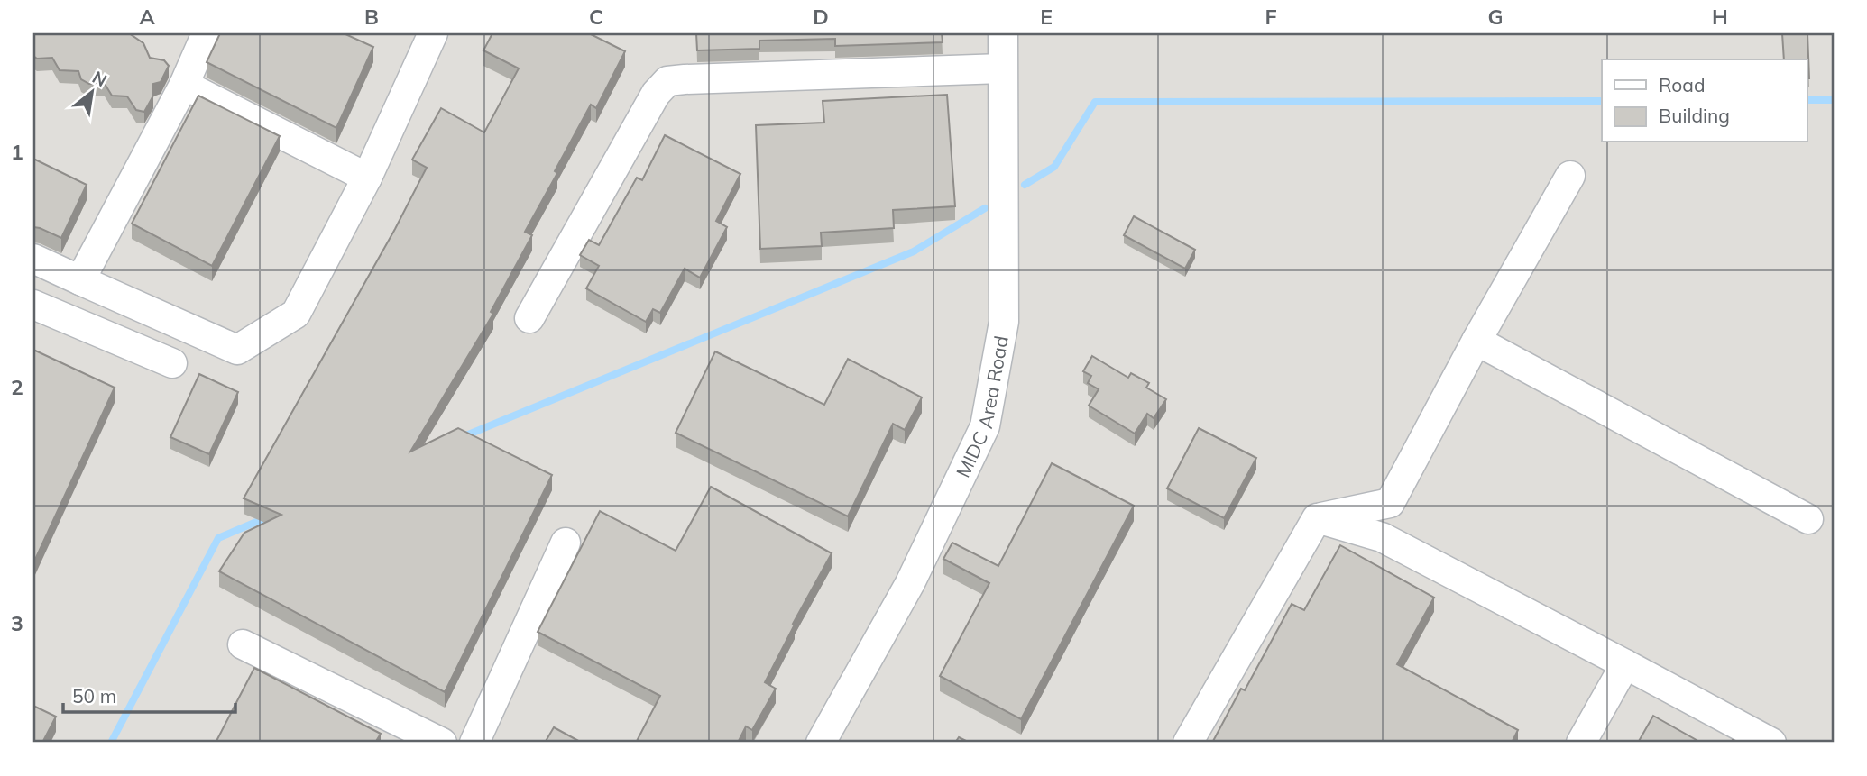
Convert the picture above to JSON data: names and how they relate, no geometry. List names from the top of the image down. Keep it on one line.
{"streets":{"street":["MIDC Area Road"]},"legend":["Road","Building"],"scale_bar":"50 m","north":"top right","grid":{"columns":["A","B","C","D","E","F","G","H"],"rows":["1","2","3"]}}
